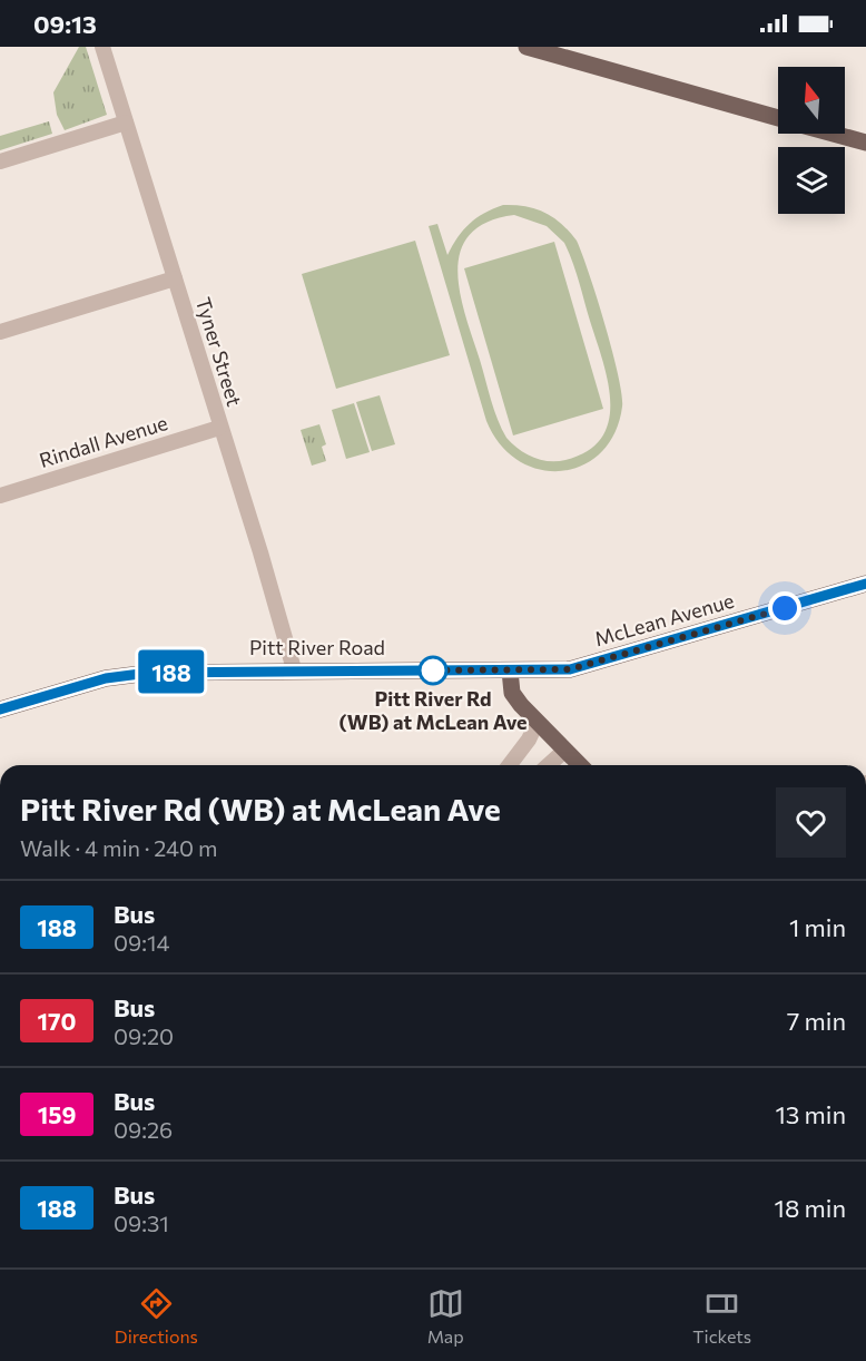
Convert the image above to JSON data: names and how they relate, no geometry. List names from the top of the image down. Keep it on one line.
{"streets":{"main road":["McLean Avenue","Pitt River Road"],"street":["Tyner Street","Rindall Avenue"]},"crossings":[["Tyner Street","Rindall Avenue"],["Tyner Street","Pitt River Road"],["McLean Avenue","Pitt River Road"]],"places":["Pitt River Rd (WB) at McLean Ave"],"lines":["bus line 188"],"north":"top","page":{"status":"09:13","on_map":"188","heading":["Pitt River Rd (WB) at McLean Ave","Walk · 4 min · 240 m"],"list":[{"mark":"188","name":"Bus","note":"09:14","value":"1 min"},{"mark":"170","name":"Bus","note":"09:20","value":"7 min"},{"mark":"159","name":"Bus","note":"09:26","value":"13 min"},{"mark":"188","name":"Bus","note":"09:31","value":"18 min"}],"tabs":["Directions","Map","Tickets"]}}
